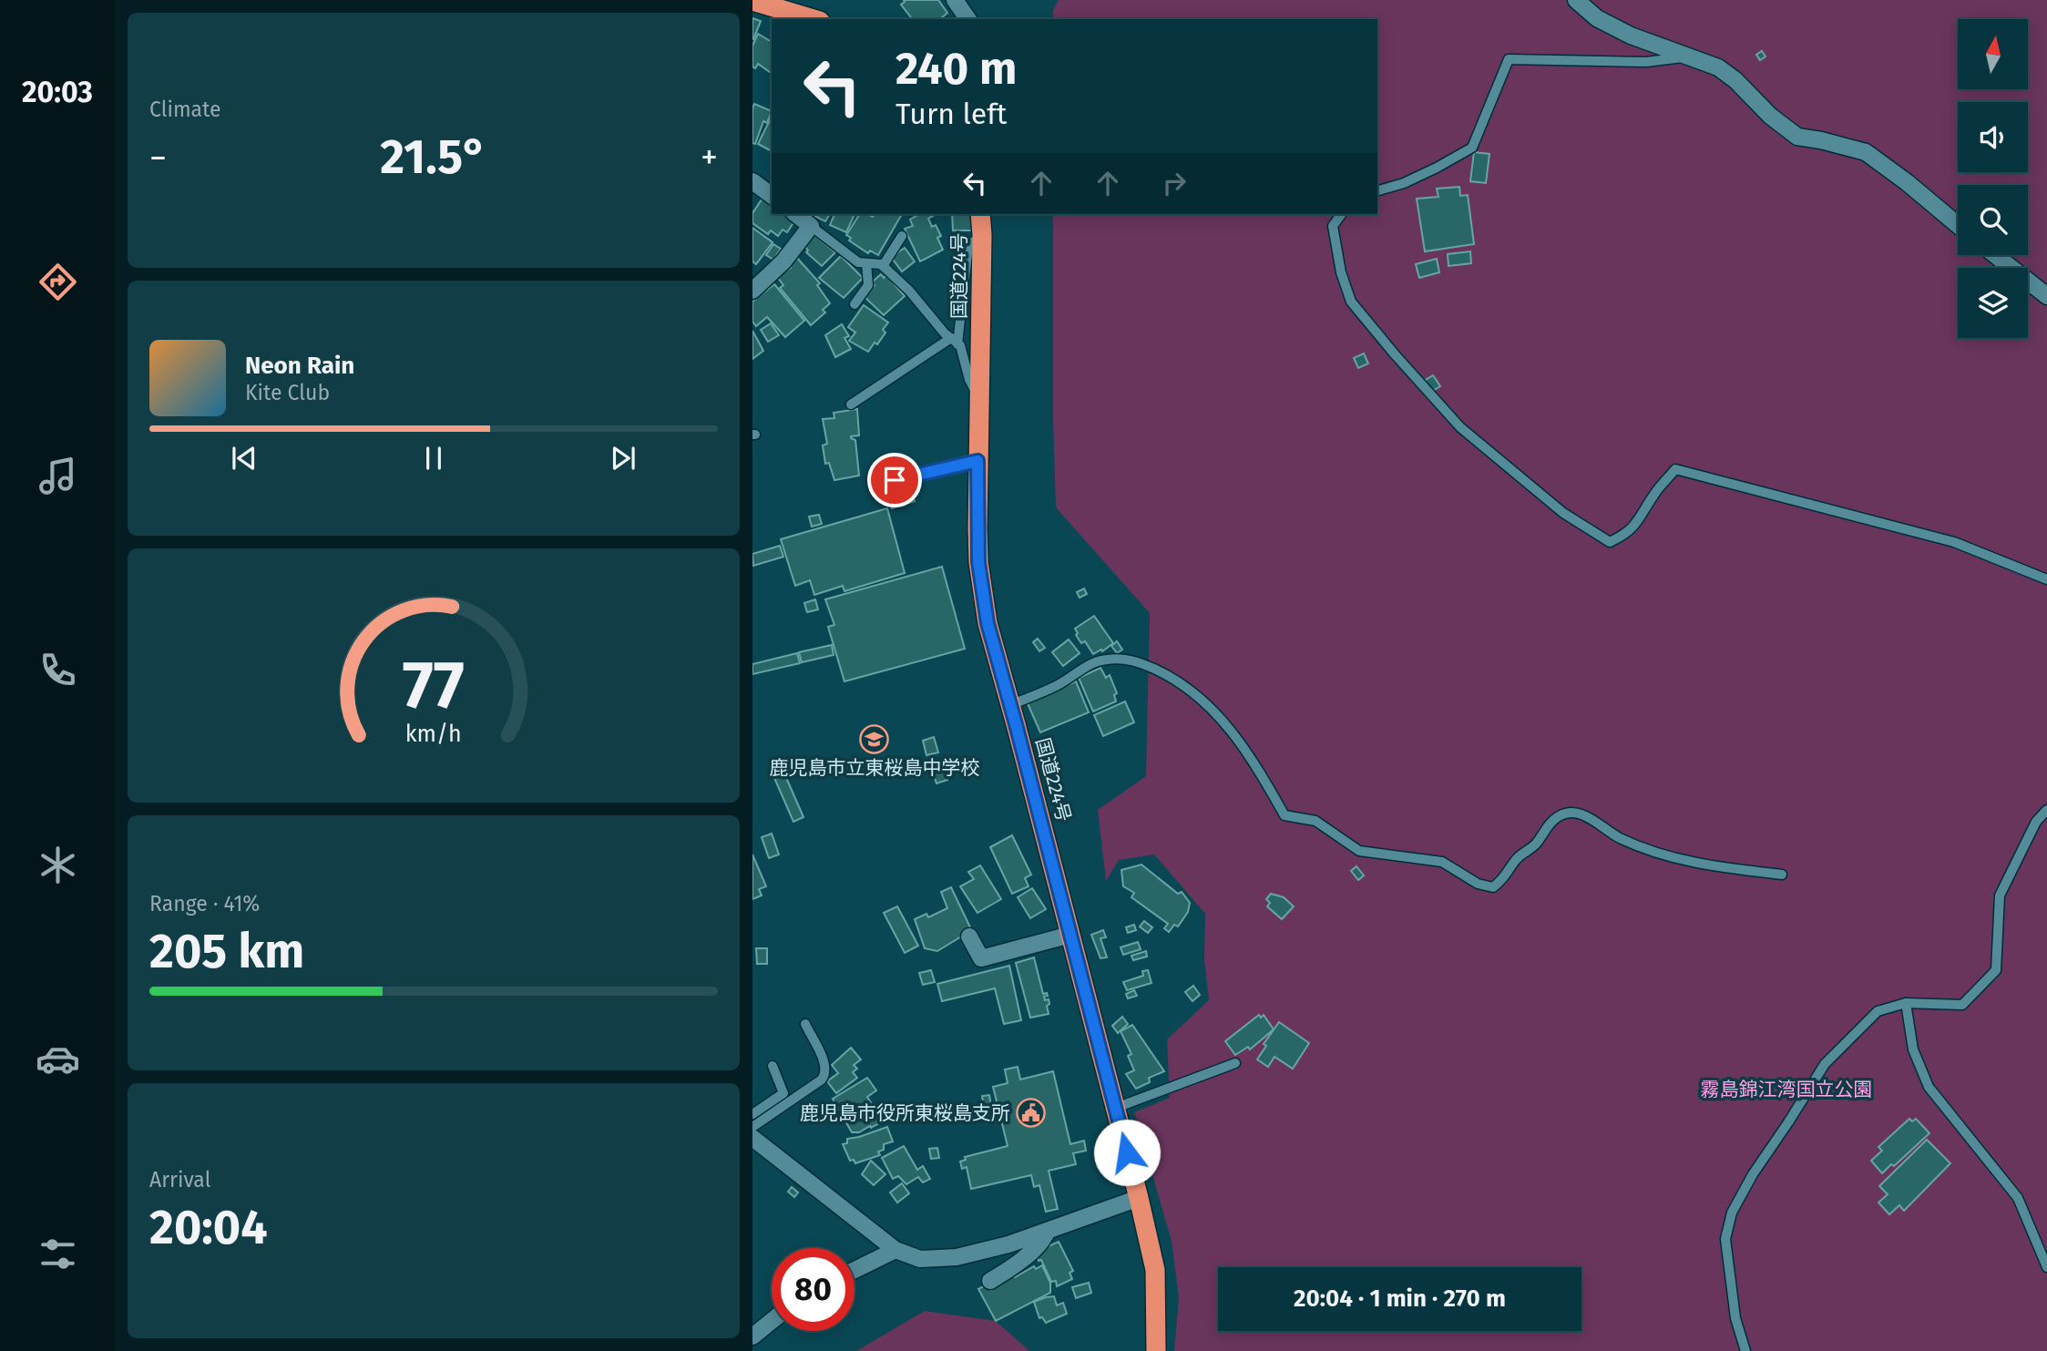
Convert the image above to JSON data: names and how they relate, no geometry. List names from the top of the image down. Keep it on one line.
{"streets":{"highway":["国道224号"]},"parks":["霧島錦江湾国立公園"],"places":{"school or university":["鹿児島市立東桜島中学校"],"public building":["鹿児島市役所東桜島支所"]},"north":"top","page":{"tabs":"20:03","tile":["Climate",["Range · 41%","205 km"],["Arrival","20:04"]],"turn":["240 m","Turn left"],"heat":["−","21.5°","+"],"song":["Neon Rain","Kite Club"],"limit":"80","trip":"20:04 · 1 min · 270 m","gauge":["77","km/h"]}}
